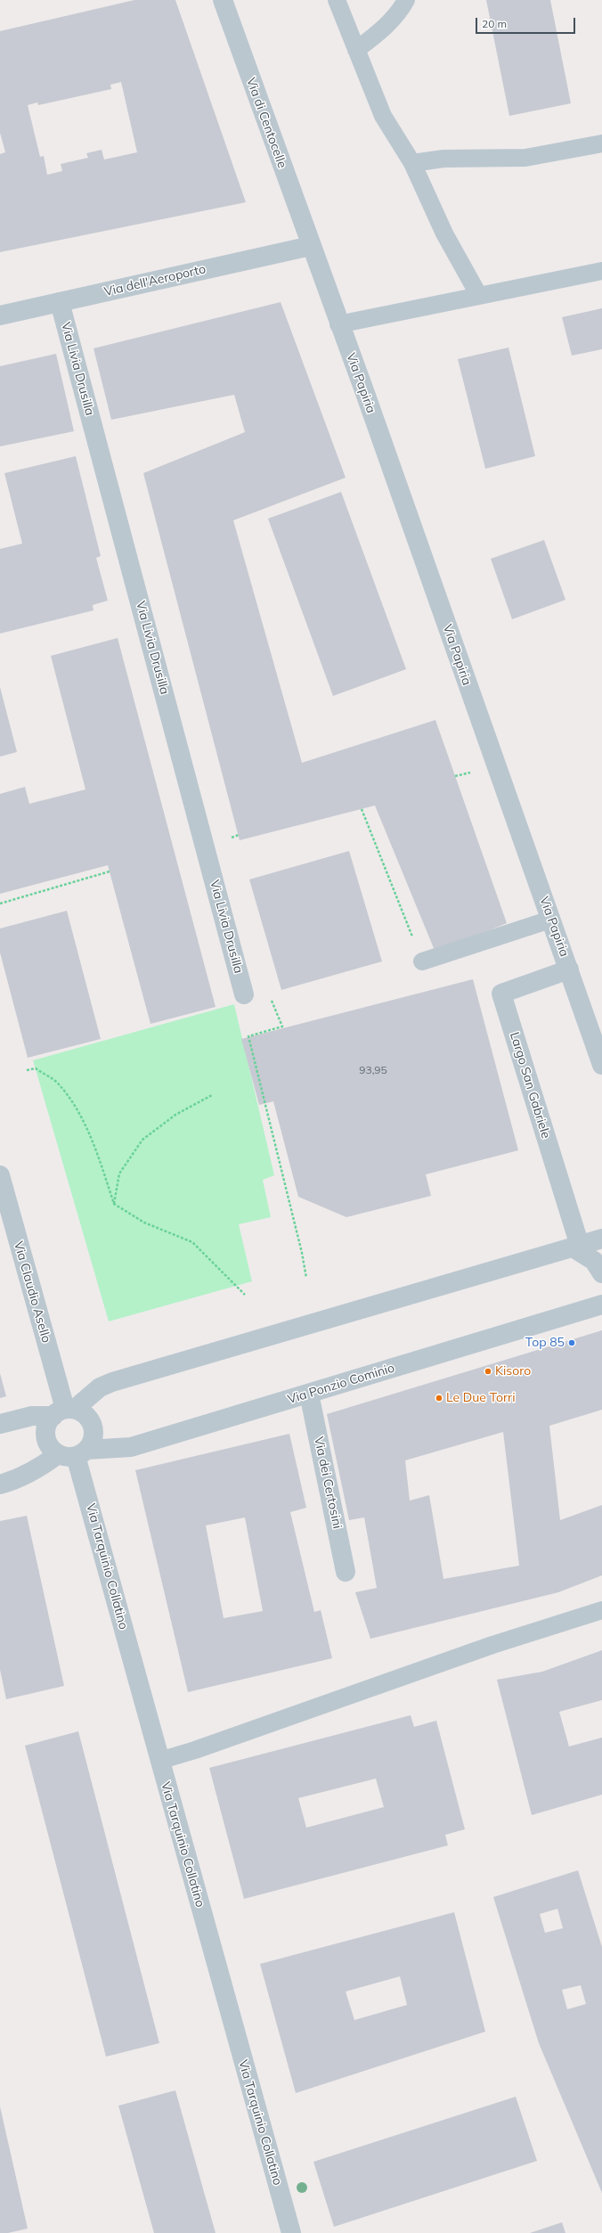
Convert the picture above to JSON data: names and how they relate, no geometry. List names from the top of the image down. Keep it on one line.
{"streets":{"street":["Via di Centocelle","Via dell'Aeroporto","Via Livia Drusilla","Via Papiria","Largo San Gabriele","Via Claudio Asello","Via Ponzio Cominio","Via dei Certosini","Via Tarquinio Collatino"]},"crossings":[["Via di Centocelle","Via dell'Aeroporto"],["Via di Centocelle","Via Papiria"],["Via dell'Aeroporto","Via Livia Drusilla"],["Via dell'Aeroporto","Via Papiria"],["Via Papiria","Largo San Gabriele"],["Via Claudio Asello","Via Ponzio Cominio"],["Via Claudio Asello","Via Tarquinio Collatino"],["Via Ponzio Cominio","Via dei Certosini"],["Via Ponzio Cominio","Via Tarquinio Collatino"]],"places":["Top 85","Kisoro","Le Due Torri"],"house_numbers":["93,95"],"scale_bar":"20 m"}
